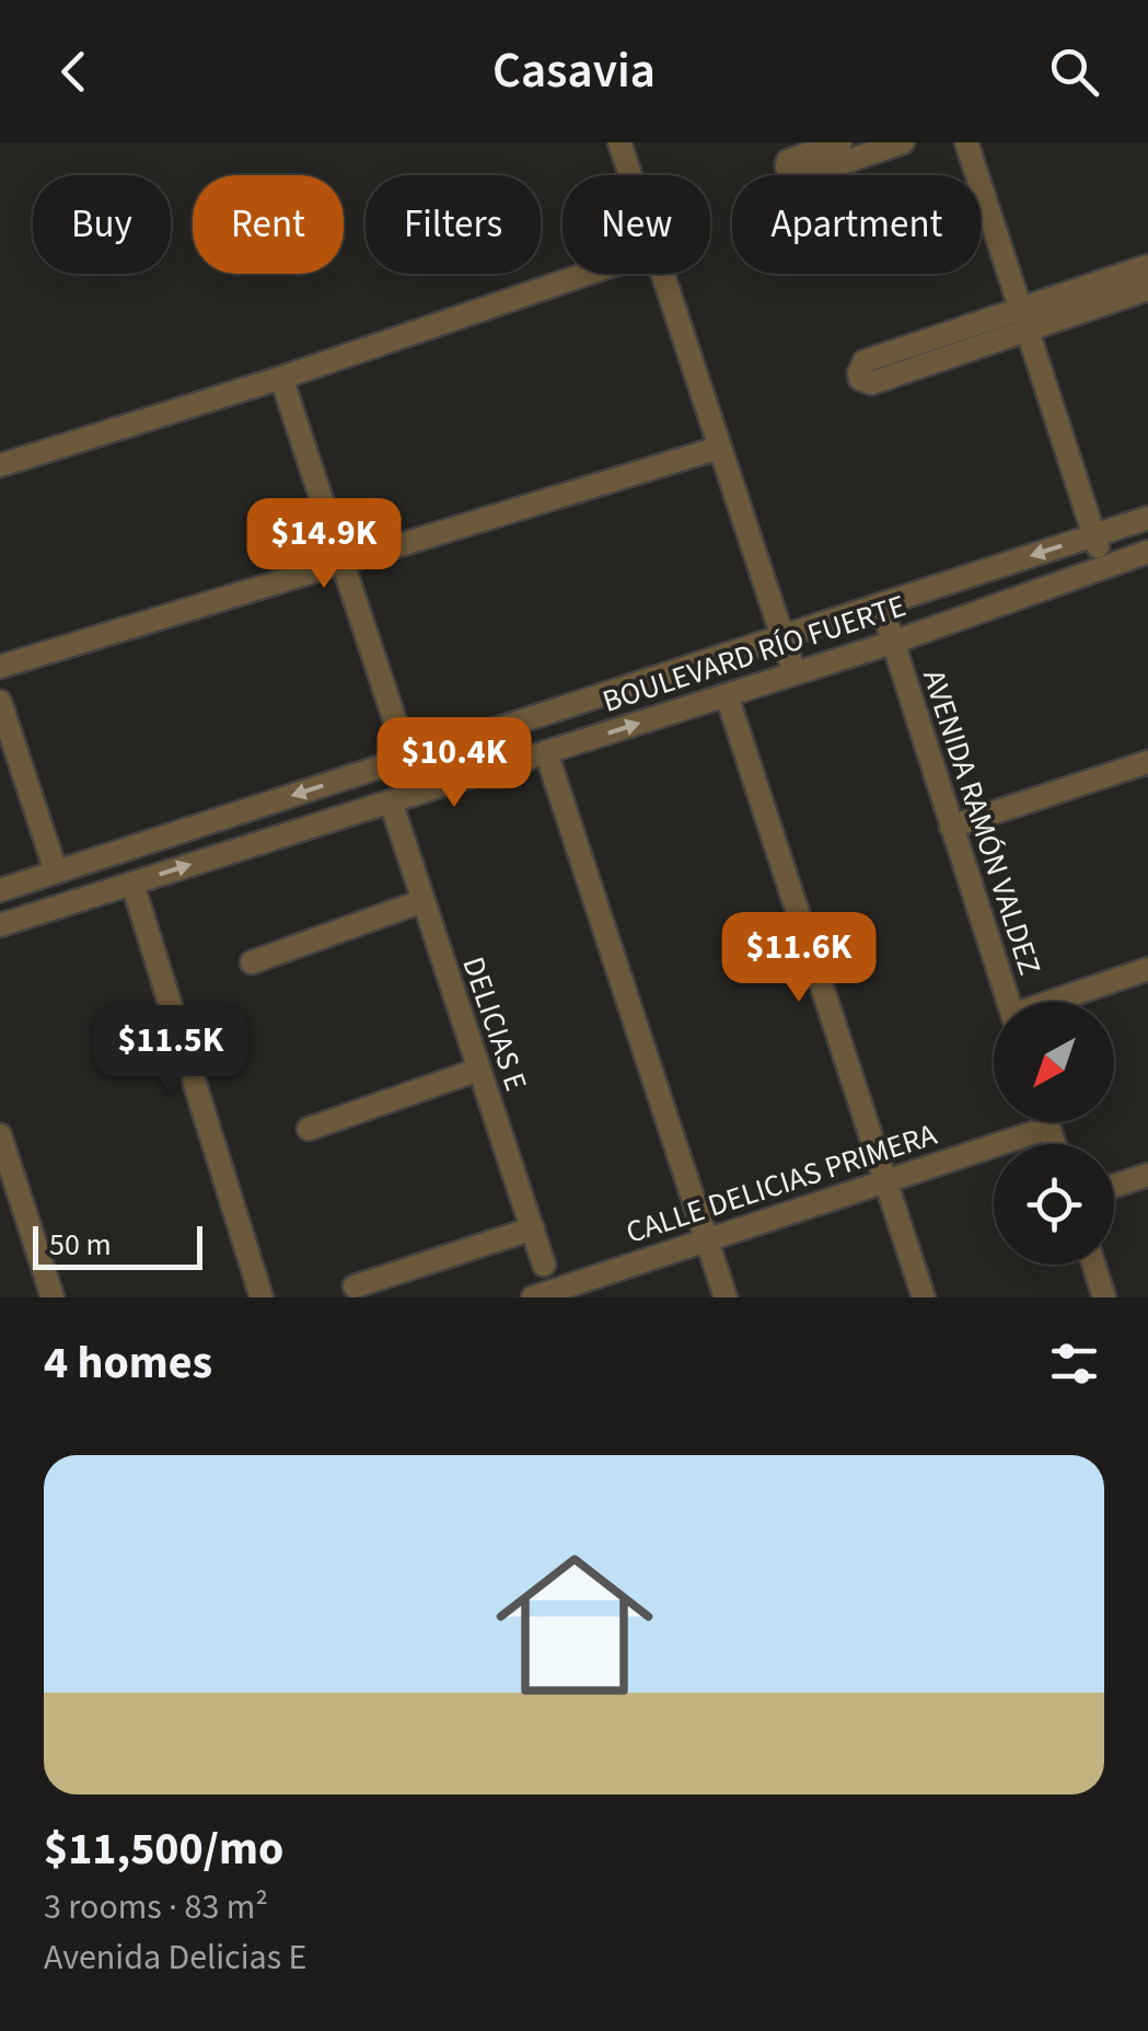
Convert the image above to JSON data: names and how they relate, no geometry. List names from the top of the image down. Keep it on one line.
{"streets":{"street":["BOULEVARD RÍO FUERTE","AVENIDA RAMÓN VALDEZ","DELICIAS E","CALLE DELICIAS PRIMERA"]},"crossings":[["BOULEVARD RÍO FUERTE","AVENIDA RAMÓN VALDEZ"],["BOULEVARD RÍO FUERTE","DELICIAS E"]],"scale_bar":"50 m","north":"bottom left","page":{"header":"Casavia","chip":["Buy","Rent","Filters","New","Apartment"],"price":["$14.9K","$10.4K","$11.6K","$11.5K"],"scale":"50 m","heading":"4 homes","list":[{"name":"$11,500/mo","note":"3 rooms · 83 m² · Avenida Delicias E"}]}}
